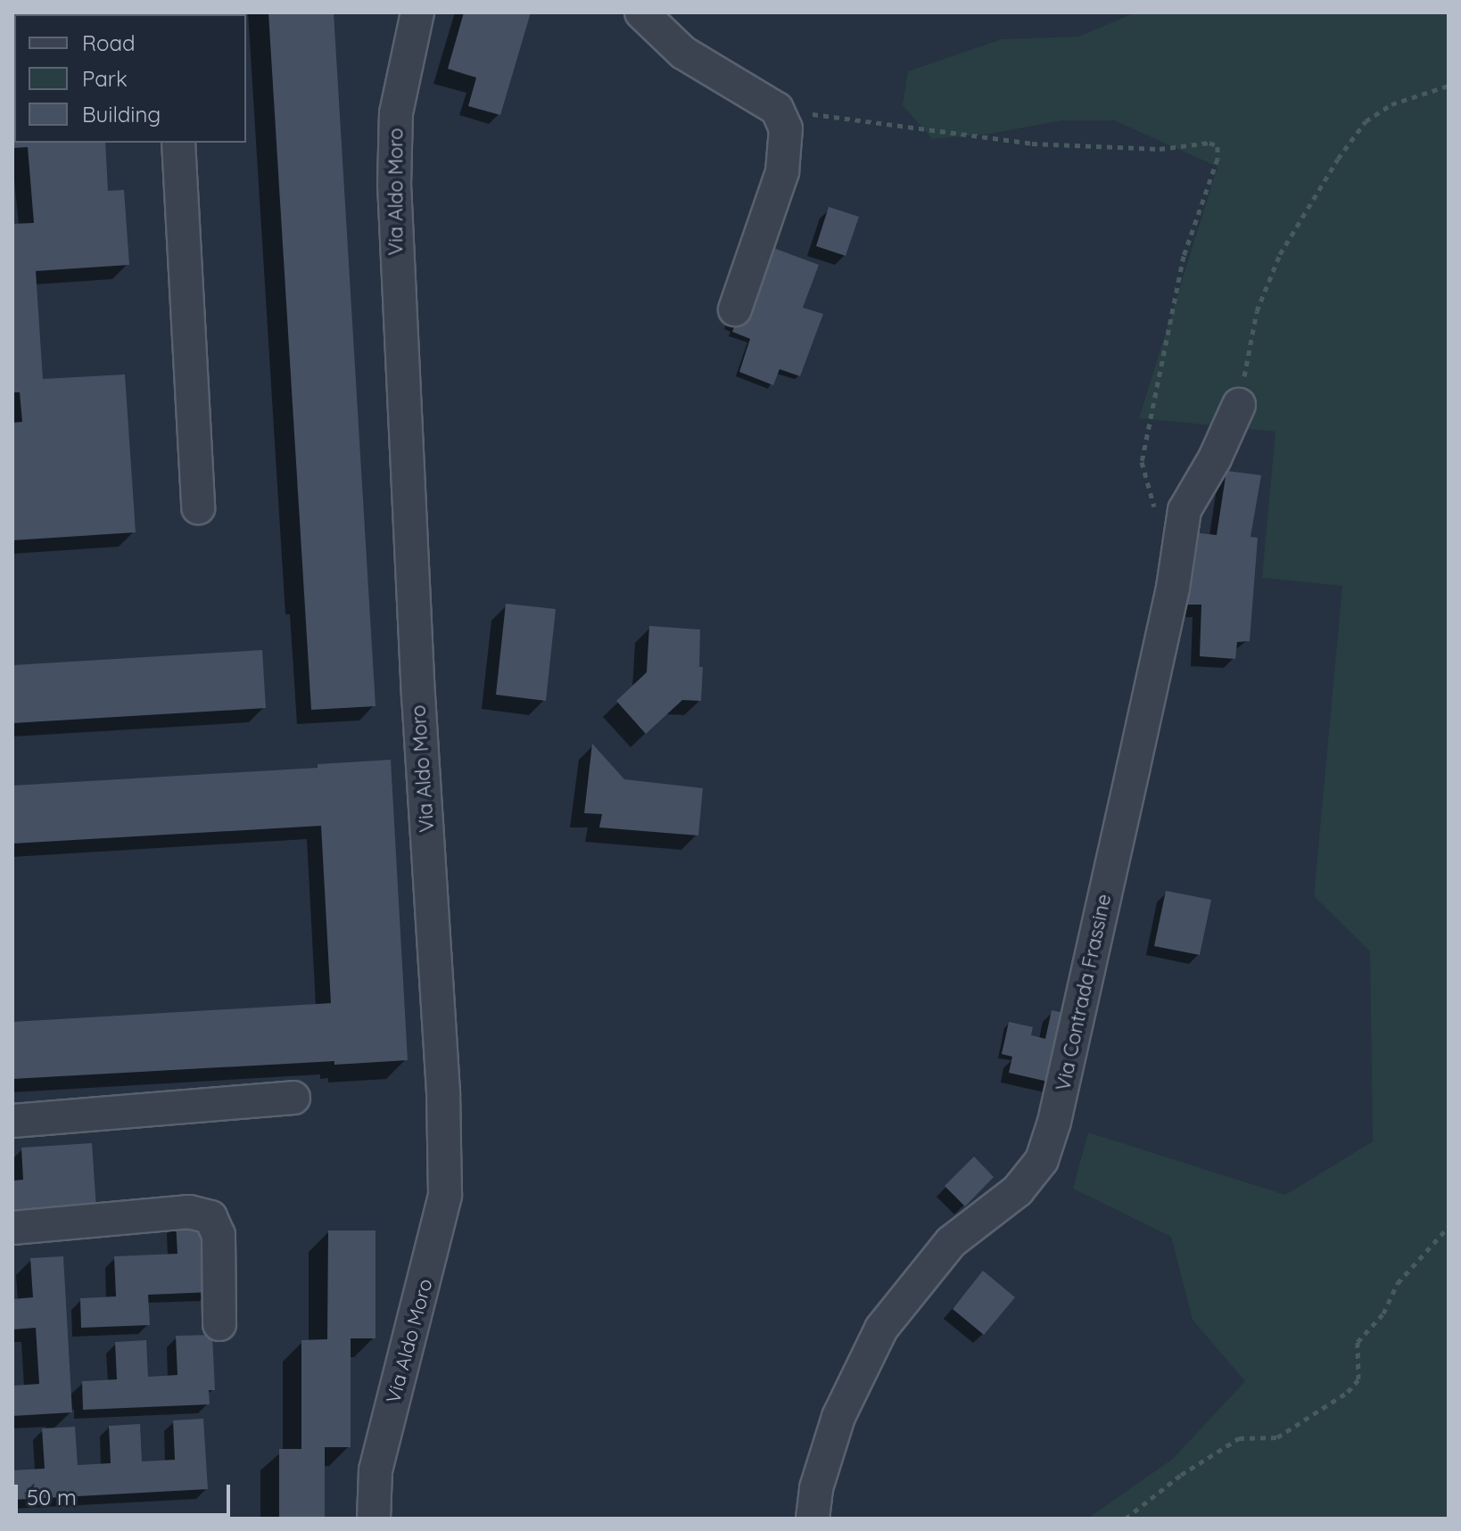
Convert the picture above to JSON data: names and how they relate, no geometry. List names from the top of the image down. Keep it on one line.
{"streets":{"street":["Via Aldo Moro","Via Contrada Frassine"]},"legend":["Road","Park","Building"],"scale_bar":"50 m"}
